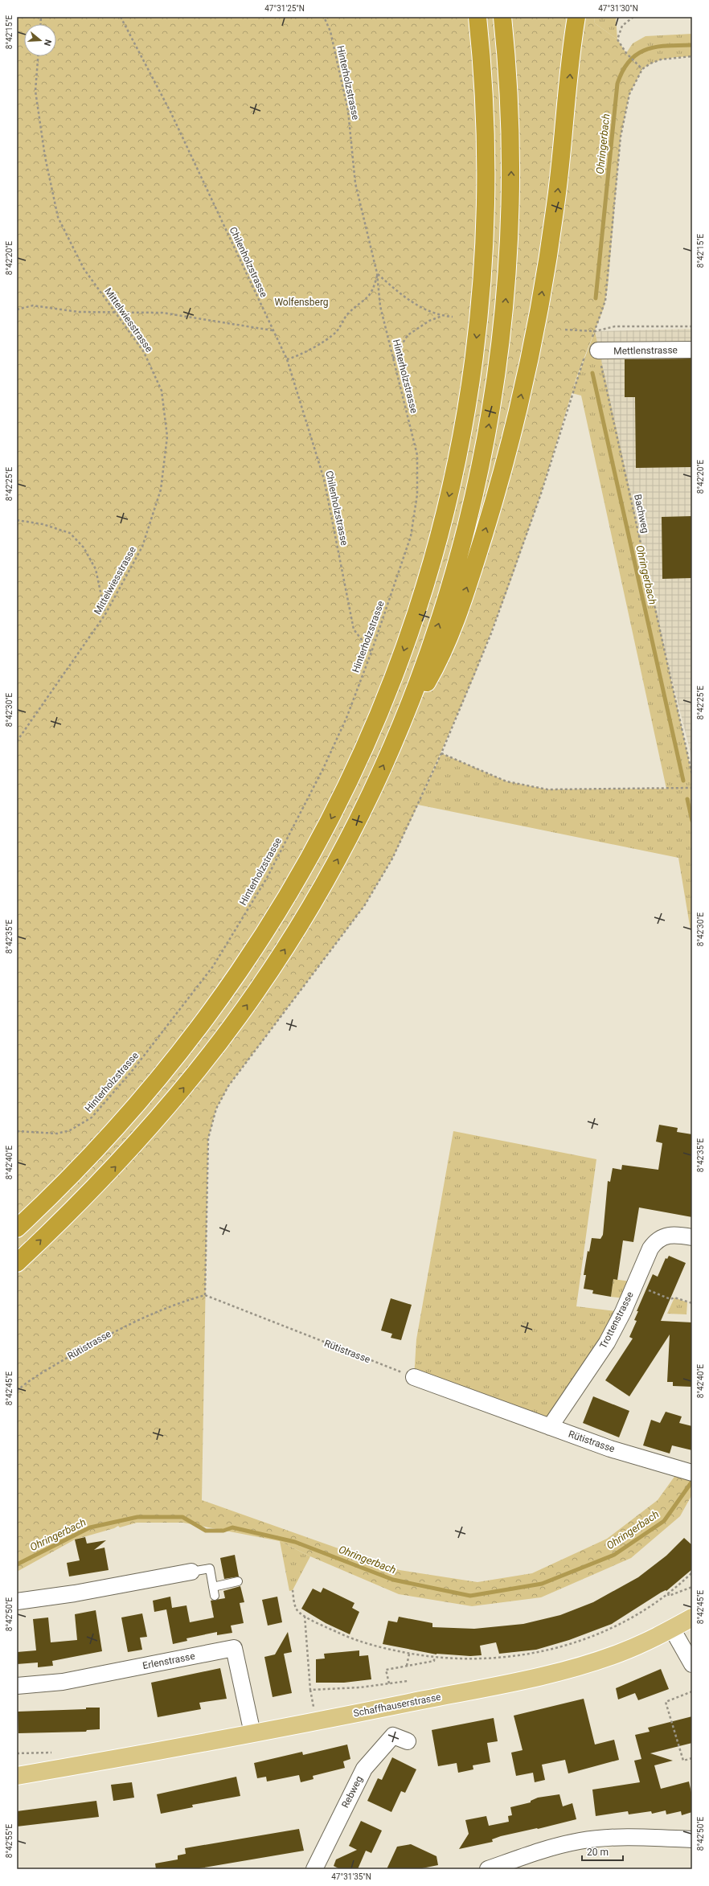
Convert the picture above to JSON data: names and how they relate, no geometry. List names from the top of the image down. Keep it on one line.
{"streets":{"main road":["Schaffhauserstrasse"],"street":["Mettlenstrasse","Trottenstrasse","Rütistrasse","Erlenstrasse","Rebweg"],"path":["Hinterholzstrasse","Chilenholzstrasse","Mittelwiesstrasse","Bachweg"]},"crossings":[["Hinterholzstrasse","Chilenholzstrasse"],["Mettlenstrasse","Bachweg"],["Trottenstrasse","Rütistrasse"],["Erlenstrasse","Schaffhauserstrasse"]],"water":["Ohringerbach"],"parks":["Wolfensberg"],"scale_bar":"20 m","north":"right","coordinates":["47°31'25\"N","47°31'30\"N","8°42'15\"E","8°42'20\"E","8°42'25\"E","8°42'30\"E","8°42'35\"E","8°42'40\"E","8°42'45\"E","8°42'50\"E","8°42'55\"E","47°31'35\"N"]}
